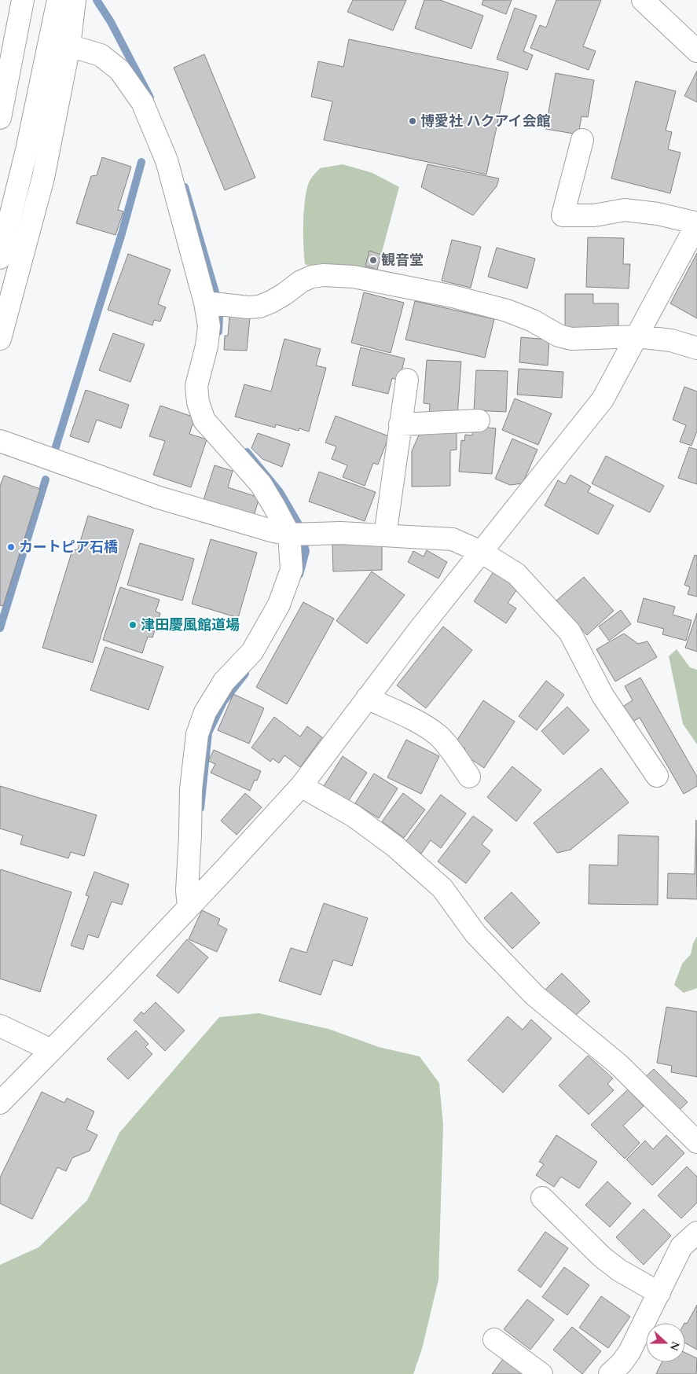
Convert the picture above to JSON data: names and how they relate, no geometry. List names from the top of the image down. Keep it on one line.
{"places":["博愛社 ハクアイ会館","観音堂","カートピア石橋","津田慶風館道場"],"north":"right"}
